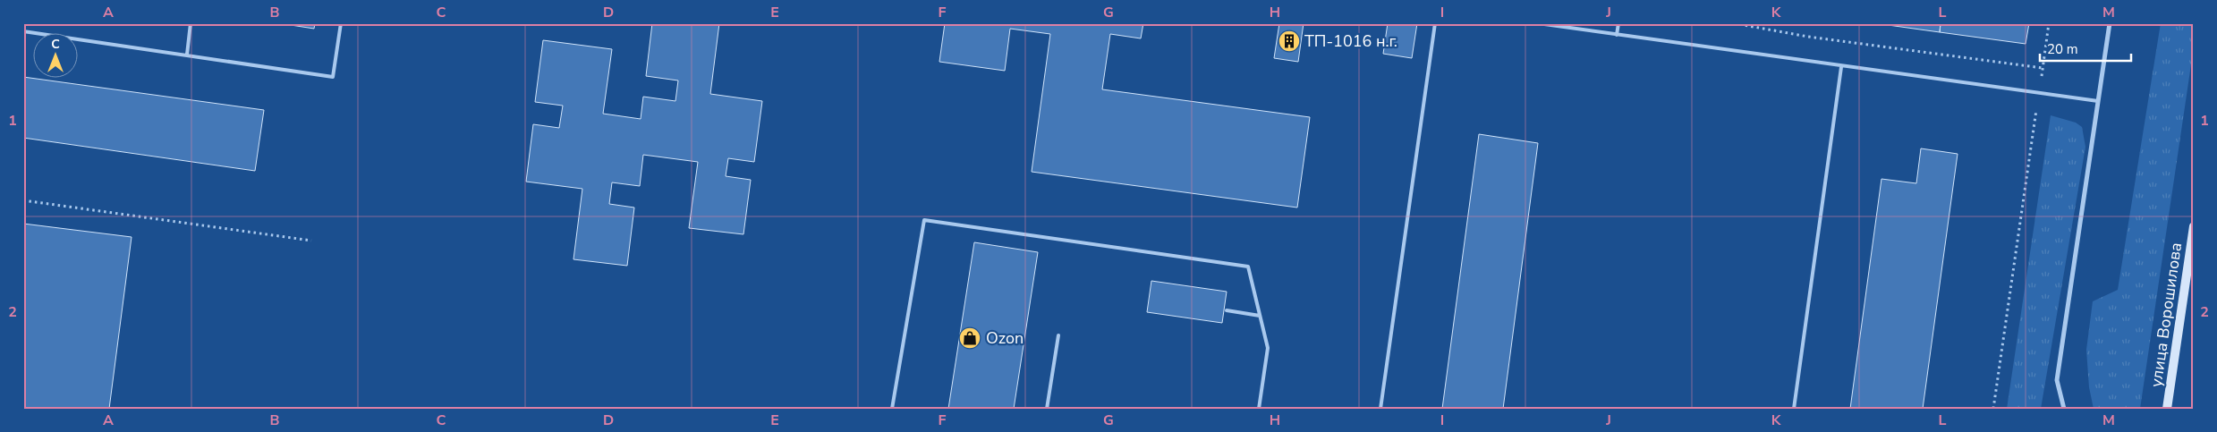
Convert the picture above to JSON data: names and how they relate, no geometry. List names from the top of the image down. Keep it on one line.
{"streets":{"main road":["улица Ворошилова"]},"places":{"building":["ТП-1016 н.г."],"shop":["Ozon"]},"scale_bar":"20 m","north":"top","grid":{"columns":["A","B","C","D","E","F","G","H","I","J","K","L","M"],"rows":["1","2"]}}
